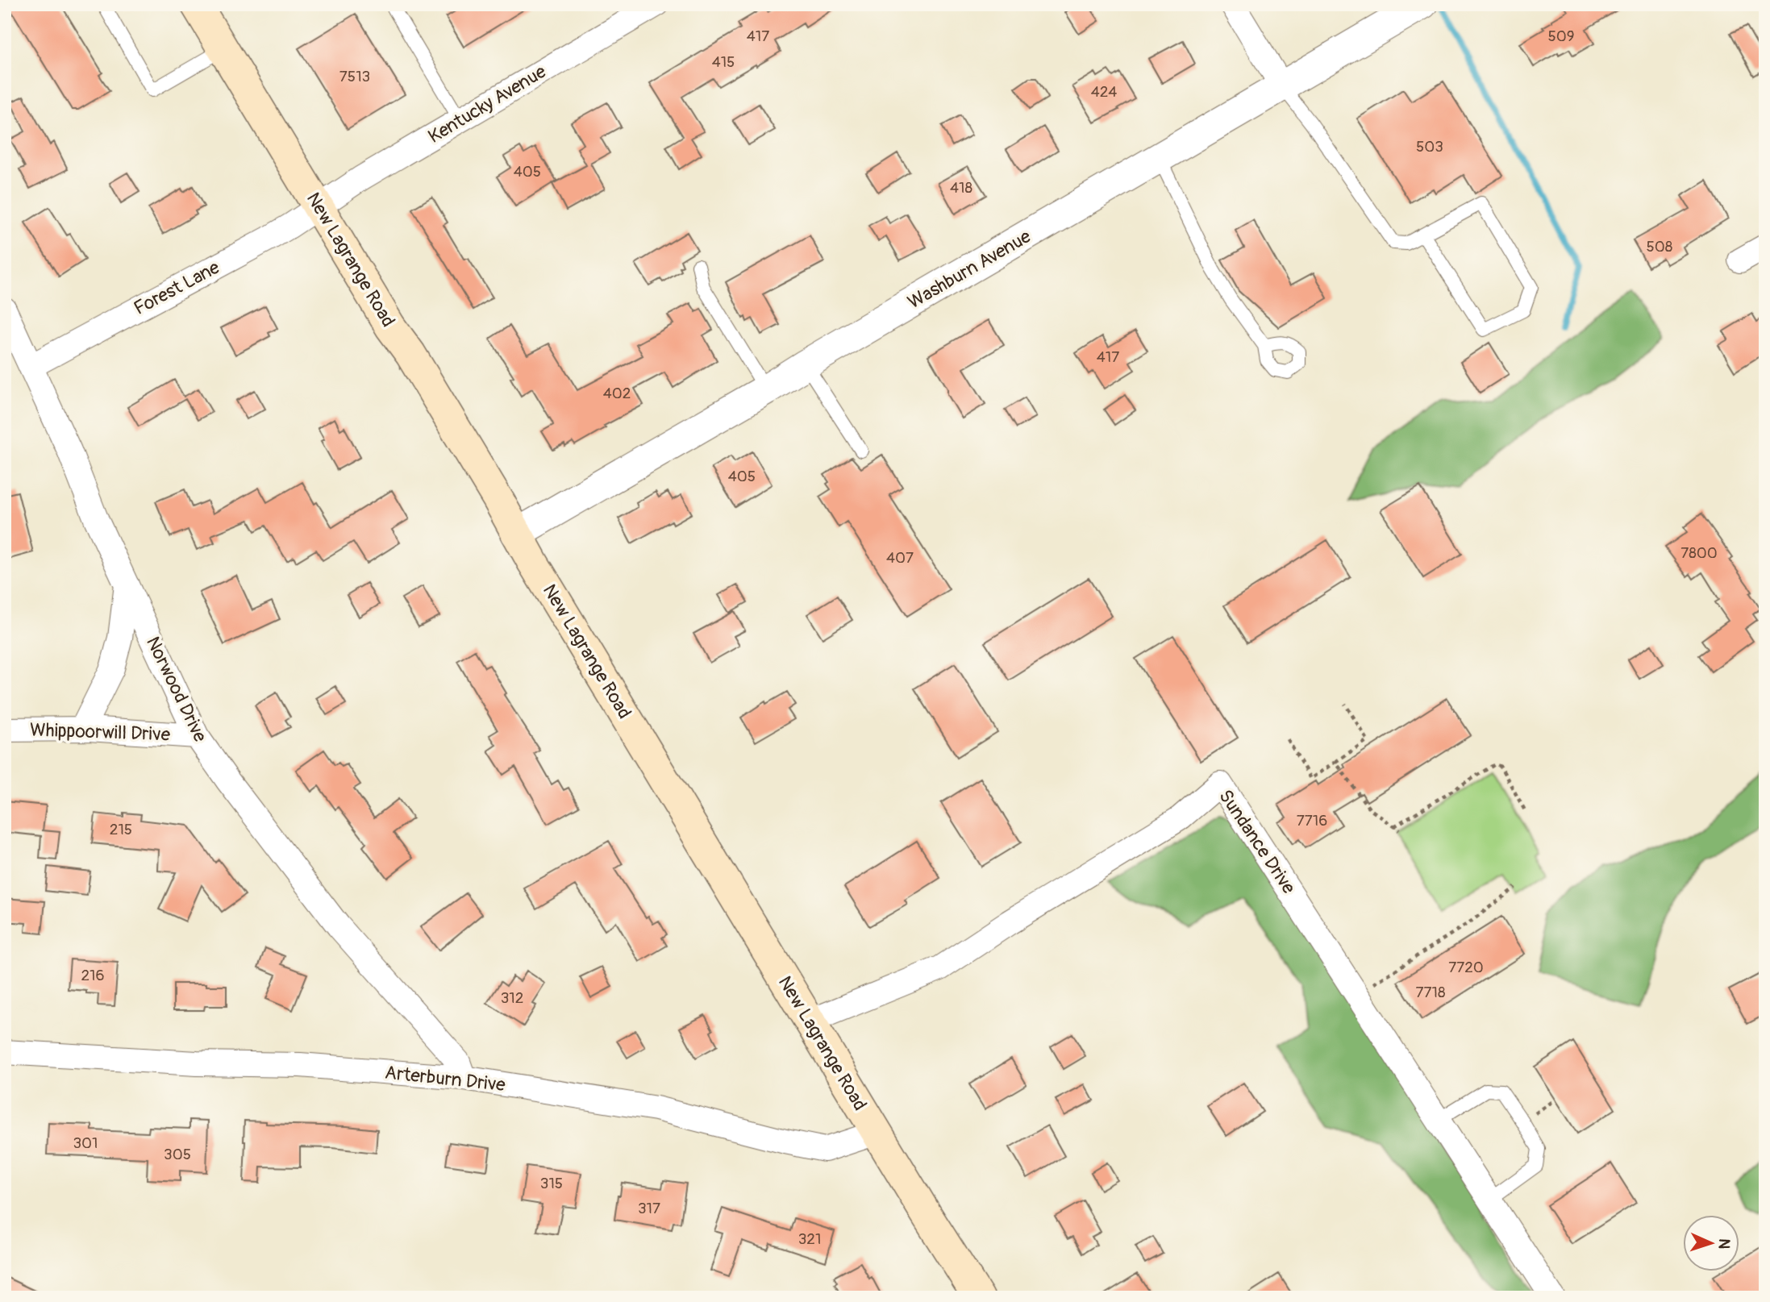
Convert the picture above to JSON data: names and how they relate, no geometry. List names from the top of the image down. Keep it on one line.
{"streets":{"main road":["New Lagrange Road"],"street":["Kentucky Avenue","Washburn Avenue","Forest Lane","Norwood Drive","Whippoorwill Drive","Sundance Drive","Arterburn Drive"]},"crossings":[["Kentucky Avenue","New Lagrange Road"],["Kentucky Avenue","Forest Lane"],["New Lagrange Road","Washburn Avenue"],["New Lagrange Road","Forest Lane"],["New Lagrange Road","Sundance Drive"],["New Lagrange Road","Arterburn Drive"],["Forest Lane","Norwood Drive"],["Norwood Drive","Whippoorwill Drive"],["Norwood Drive","Arterburn Drive"]],"house_numbers":["417","509","415","7513","424","503","405","418","508","417","402","405","7800","407","7716","215","7720","216","7718","312","301","305","315","317","321"],"north":"right"}
